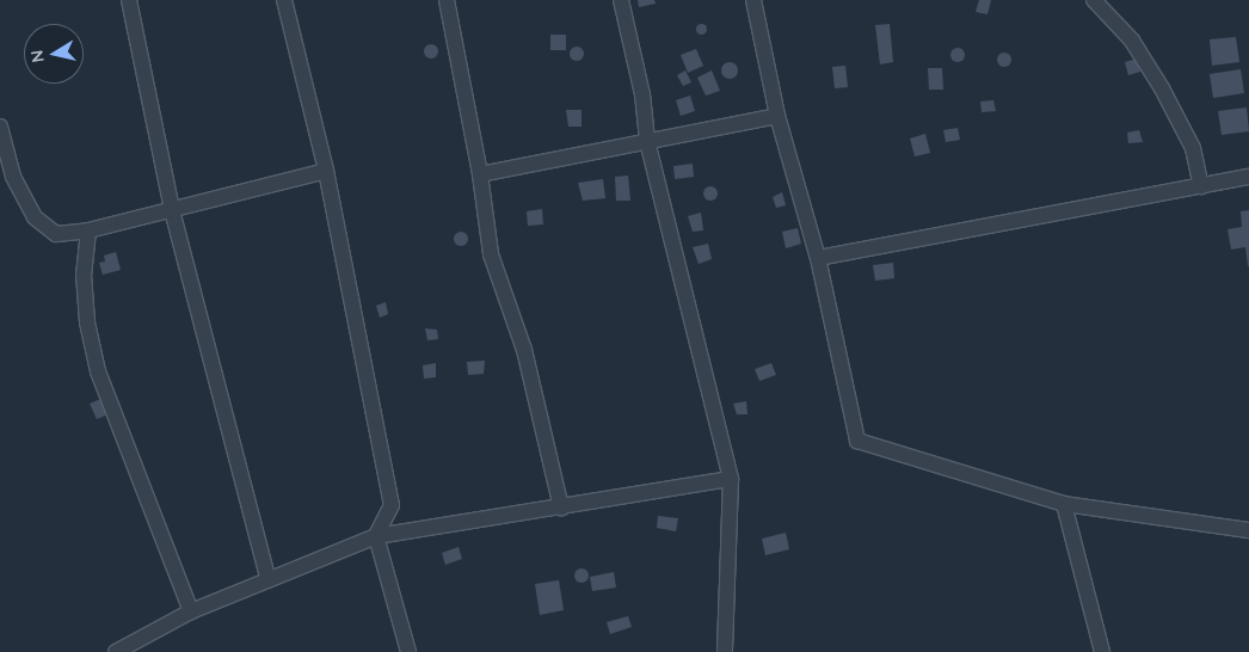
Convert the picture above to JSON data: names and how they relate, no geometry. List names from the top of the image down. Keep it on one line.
{"north":"left"}
